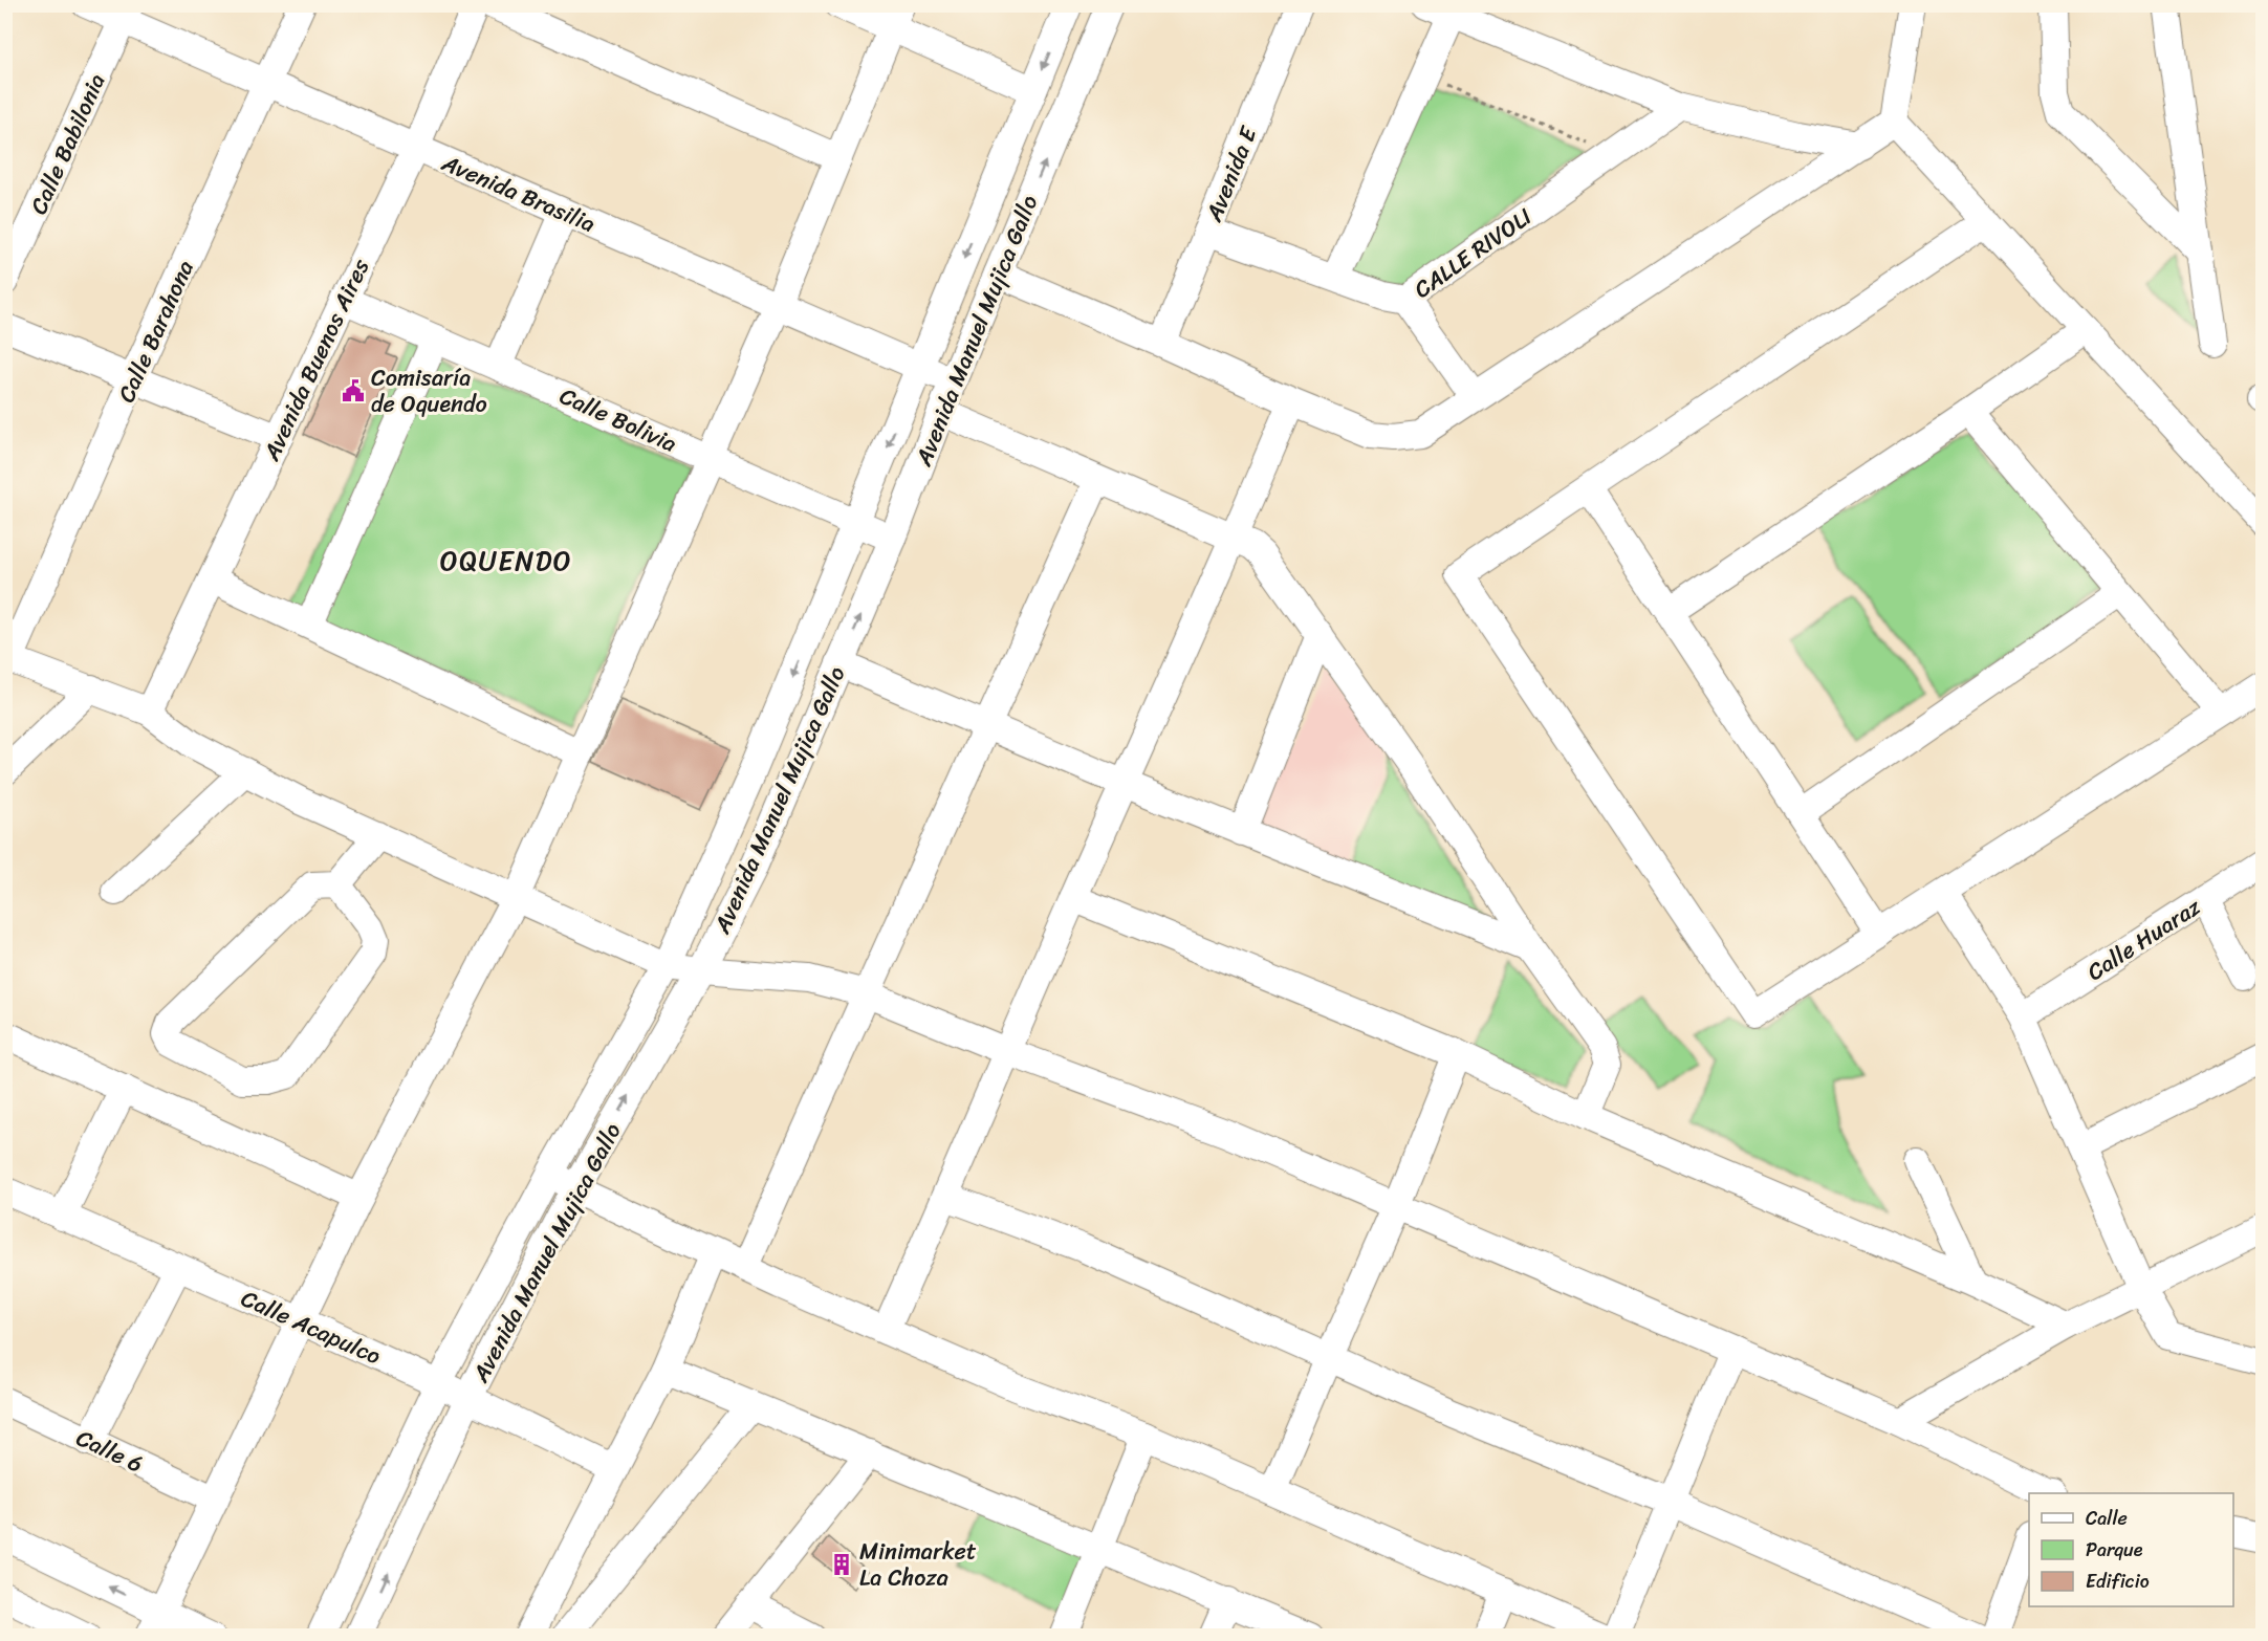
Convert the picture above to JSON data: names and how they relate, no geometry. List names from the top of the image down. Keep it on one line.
{"streets":{"street":["Calle Babilonia","Avenida E","Avenida Brasilia","CALLE RIVOLI","Avenida Manuel Mujica Gallo","Calle Barahona","Avenida Buenos Aires","Calle Bolivia","Calle Huaraz","Calle Acapulco","Calle 6"]},"crossings":[["Calle Babilonia","Avenida Brasilia"],["Avenida E","CALLE RIVOLI"],["Avenida Brasilia","Avenida Manuel Mujica Gallo"],["Avenida Brasilia","Calle Barahona"],["Avenida Brasilia","Avenida Buenos Aires"],["Avenida Manuel Mujica Gallo","Calle Bolivia"],["Avenida Manuel Mujica Gallo","Calle Acapulco"],["Avenida Buenos Aires","Calle Bolivia"]],"districts":["OQUENDO"],"places":{"public building":["Comisaría de Oquendo"],"building":["Minimarket La Choza"]},"legend":["Calle","Parque","Edificio"]}
